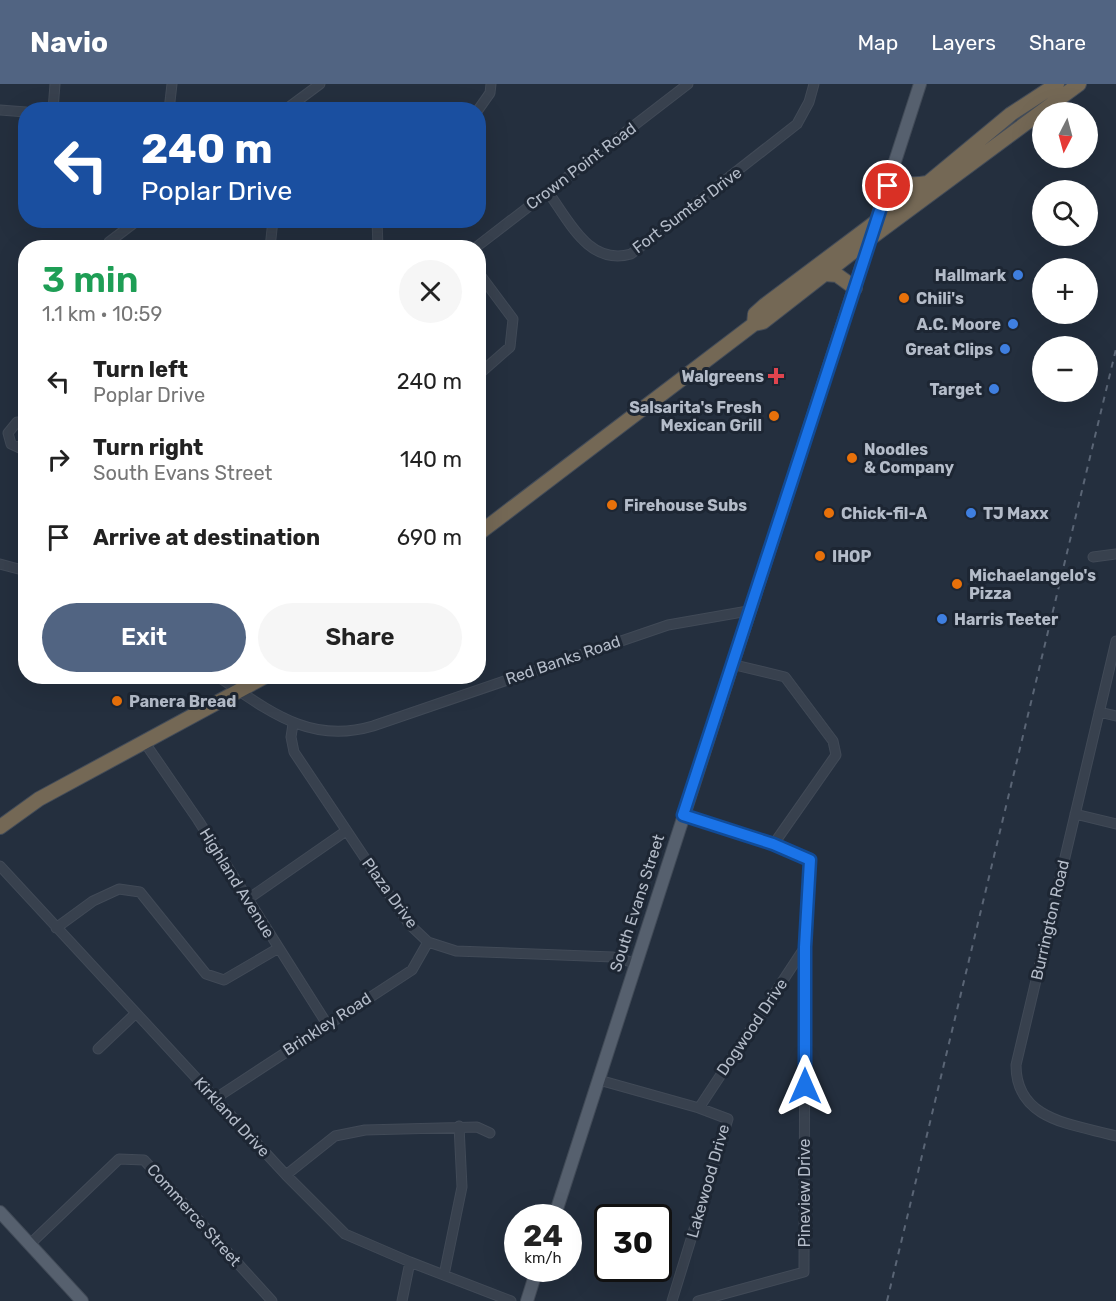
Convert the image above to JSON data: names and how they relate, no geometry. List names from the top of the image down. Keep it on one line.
{"streets":{"main road":["South Evans Street"],"street":["Crown Point Road","Fort Sumter Drive","Red Banks Road","Highland Avenue","Plaza Drive","Burrington Road","Brinkley Road","Dogwood Drive","Kirkland Drive","Lakewood Drive","Pineview Drive","Commerce Street"]},"crossings":[["Crown Point Road","Fort Sumter Drive"],["Red Banks Road","Plaza Drive"],["Red Banks Road","South Evans Street"],["Highland Avenue","Brinkley Road"],["Plaza Drive","South Evans Street"],["Plaza Drive","Brinkley Road"],["South Evans Street","Lakewood Drive"],["Brinkley Road","Kirkland Drive"],["Dogwood Drive","Lakewood Drive"],["Dogwood Drive","Pineview Drive"]],"places":{"other":["Hallmark","Chili's","A.C. Moore","Great Clips","Target","Salsarita's Fresh Mexican Grill","Noodles & Company","Firehouse Subs","Chick-fil-A","TJ Maxx","IHOP","Michaelangelo's Pizza","Harris Teeter","Panera Bread"],"health":["Walgreens"]},"north":"bottom","page":{"header":"Navio","nav":["Map","Layers","Share"],"map_buttons":["+","−"],"turn":["240 m","Poplar Drive"],"heading":["3 min","1.1 km · 10:59"],"list":[{"name":"Turn left","note":"Poplar Drive","value":"240 m"},{"name":"Turn right","note":"South Evans Street","value":"140 m"},{"name":"Arrive at destination","value":"690 m"}],"buttons":["Exit","Share"],"speed":"24 km/h","limit":"30"}}
